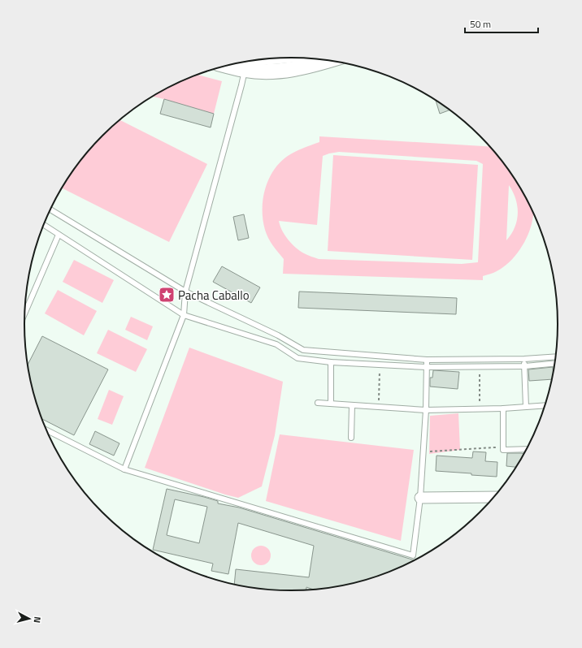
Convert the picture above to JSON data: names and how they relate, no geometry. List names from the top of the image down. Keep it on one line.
{"places":{"place":["Pacha Caballo"]},"scale_bar":"50 m","north":"right"}
